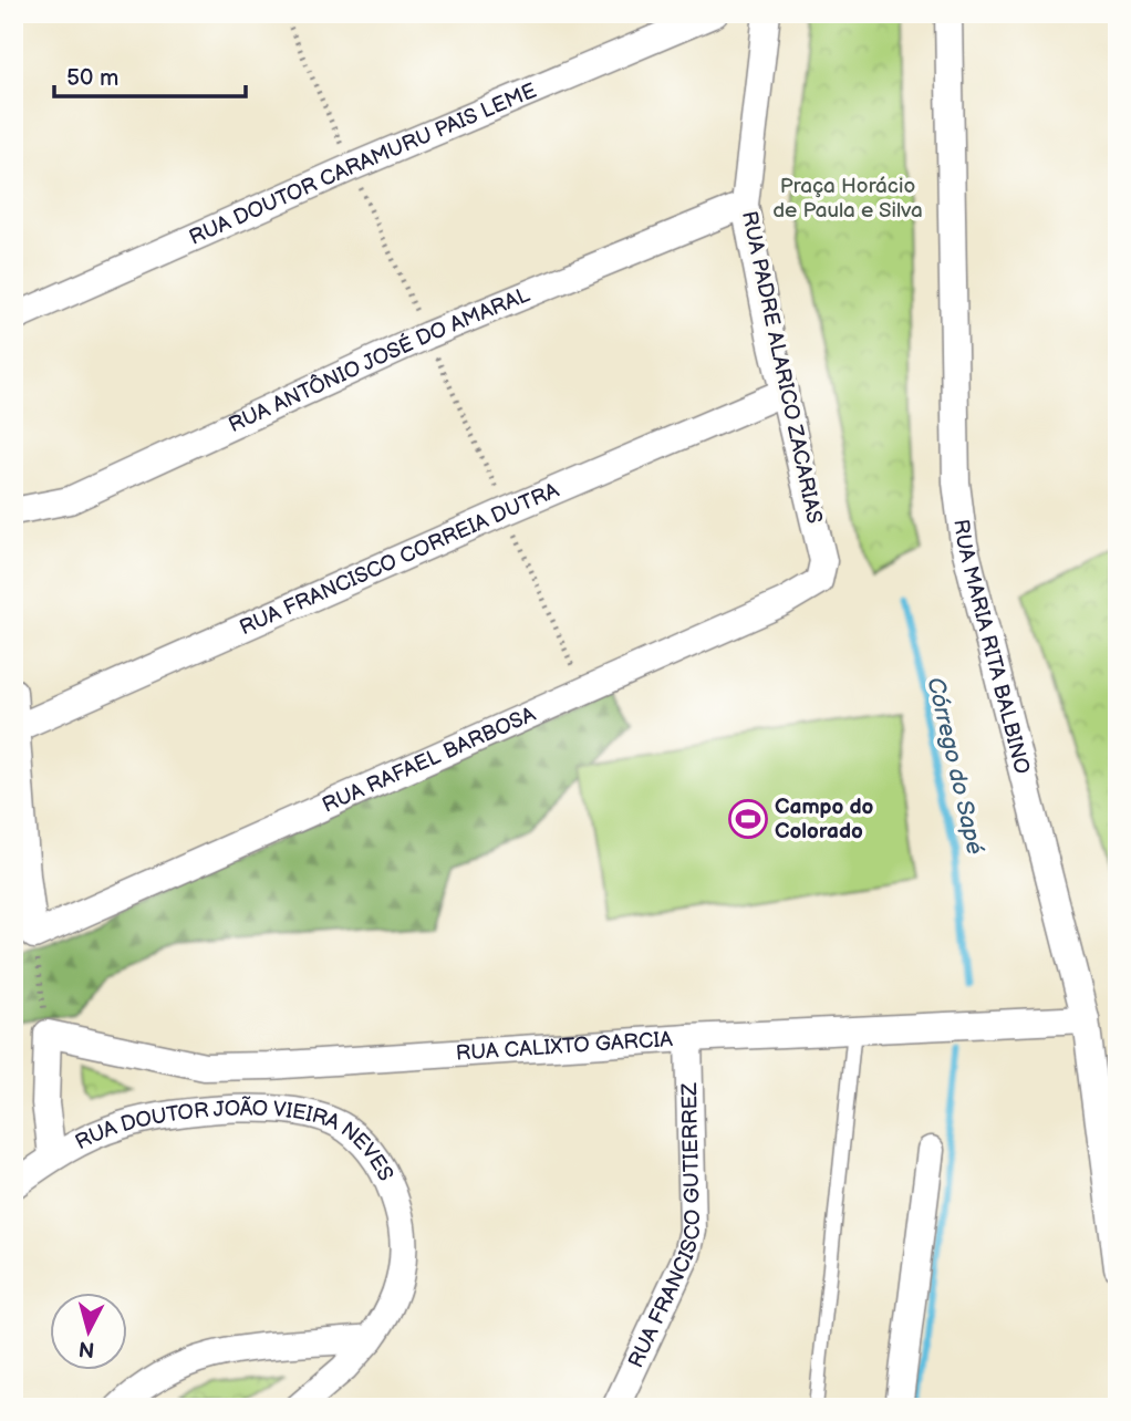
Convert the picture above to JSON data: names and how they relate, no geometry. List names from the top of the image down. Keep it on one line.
{"streets":{"street":["RUA DOUTOR CARAMURU PAIS LEME","RUA ANTÔNIO JOSÉ DO AMARAL","RUA PADRE ALARICO ZACARIAS","RUA FRANCISCO CORREIA DUTRA","RUA MARIA RITA BALBINO","RUA RAFAEL BARBOSA","RUA CALIXTO GARCIA","RUA DOUTOR JOÃO VIEIRA NEVES","RUA FRANCISCO GUTIERREZ"]},"crossings":[["RUA ANTÔNIO JOSÉ DO AMARAL","RUA PADRE ALARICO ZACARIAS"],["RUA PADRE ALARICO ZACARIAS","RUA FRANCISCO CORREIA DUTRA"],["RUA PADRE ALARICO ZACARIAS","RUA RAFAEL BARBOSA"],["RUA MARIA RITA BALBINO","RUA CALIXTO GARCIA"],["RUA CALIXTO GARCIA","RUA FRANCISCO GUTIERREZ"]],"water":["Córrego do Sapé"],"parks":["Praça Horácio de Paula e Silva"],"places":{"sports":["Campo do Colorado"]},"scale_bar":"50 m","north":"bottom"}
